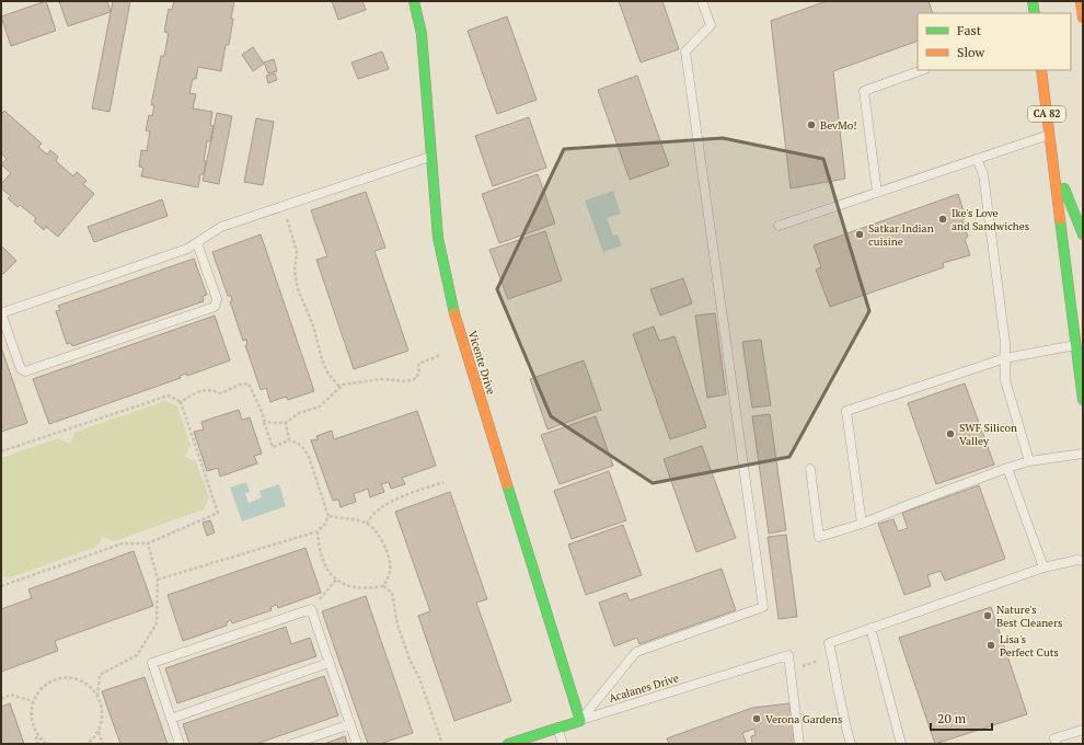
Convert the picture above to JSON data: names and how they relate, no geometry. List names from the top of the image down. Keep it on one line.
{"streets":{"street":["CA 82","Vicente Drive","Acalanes Drive"]},"crossings":[["Vicente Drive","Acalanes Drive"]],"places":["BevMo!","Ike's Love and Sandwiches","Satkar Indian cuisine","SWF Silicon Valley","Nature's Best Cleaners","Lisa's Perfect Cuts","Verona Gardens"],"legend":["Fast","Slow"],"scale_bar":"20 m"}
